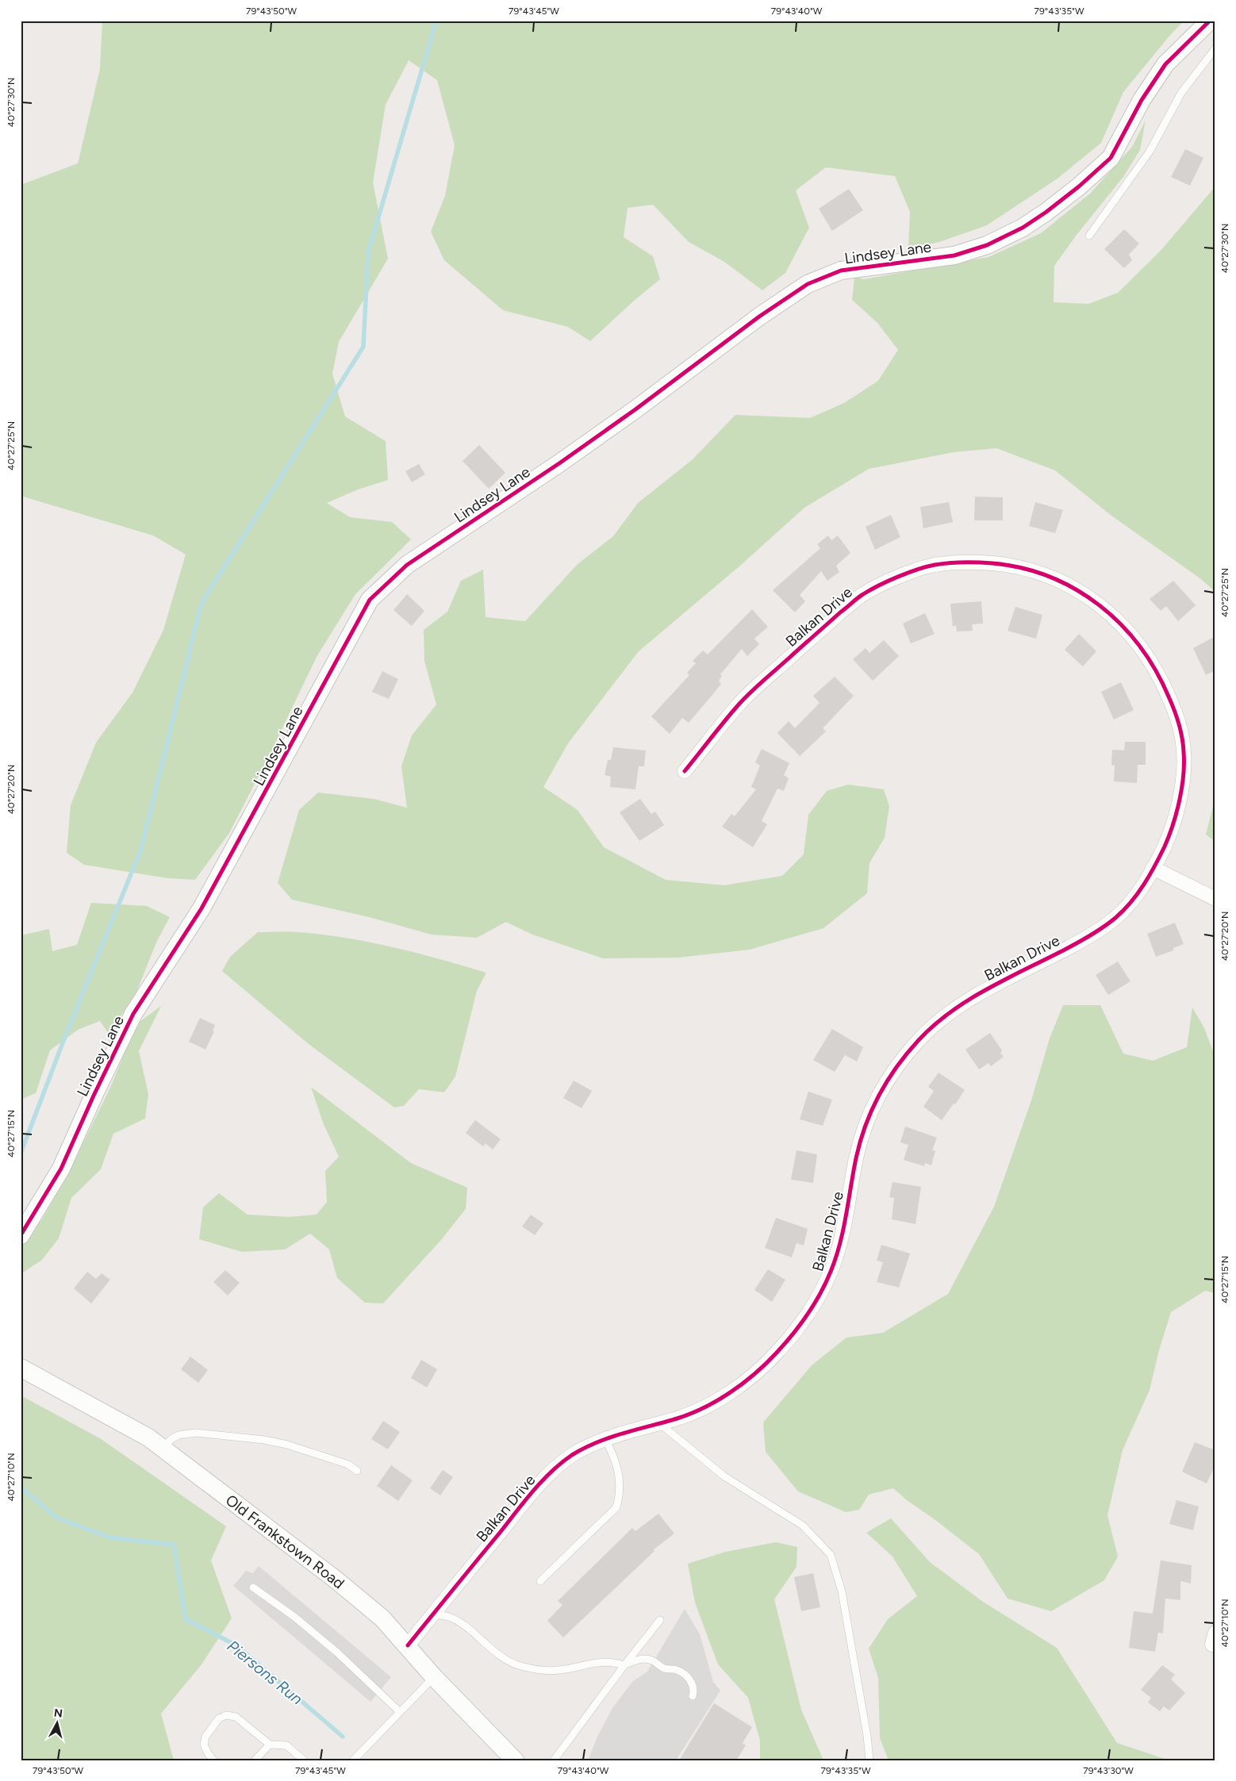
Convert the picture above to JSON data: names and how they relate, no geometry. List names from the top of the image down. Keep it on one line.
{"streets":{"street":["Lindsey Lane","Balkan Drive","Old Frankstown Road"]},"crossings":[["Balkan Drive","Old Frankstown Road"]],"water":["Piersons Run"],"north":"top","coordinates":["79°43'50\"W","79°43'45\"W","79°43'40\"W","79°43'35\"W","40°27'30\"N","40°27'25\"N","40°27'20\"N","40°27'15\"N","40°27'10\"N","79°43'30\"W"]}
